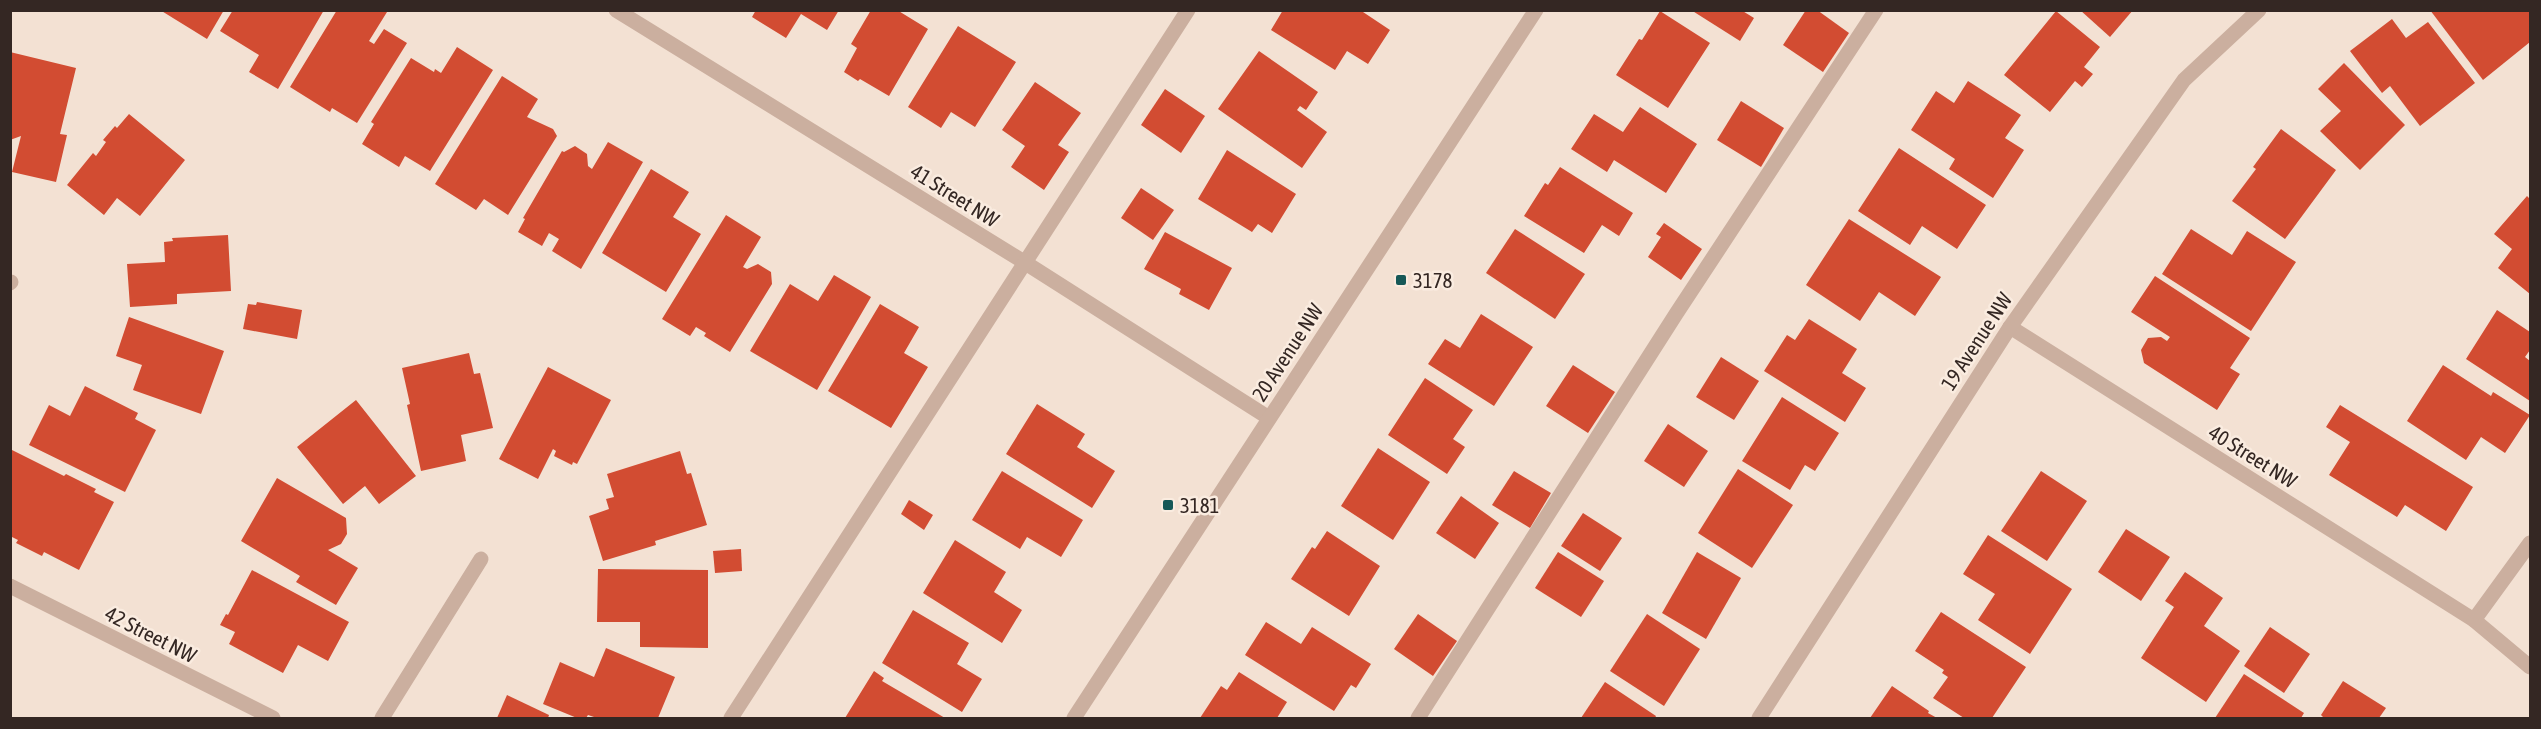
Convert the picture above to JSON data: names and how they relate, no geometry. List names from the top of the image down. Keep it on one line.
{"streets":{"street":["41 Street NW","19 Avenue NW","20 Avenue NW","40 Street NW","42 Street NW"]},"crossings":[["41 Street NW","20 Avenue NW"],["19 Avenue NW","40 Street NW"]],"places":{"transit":["3178","3181"]}}
